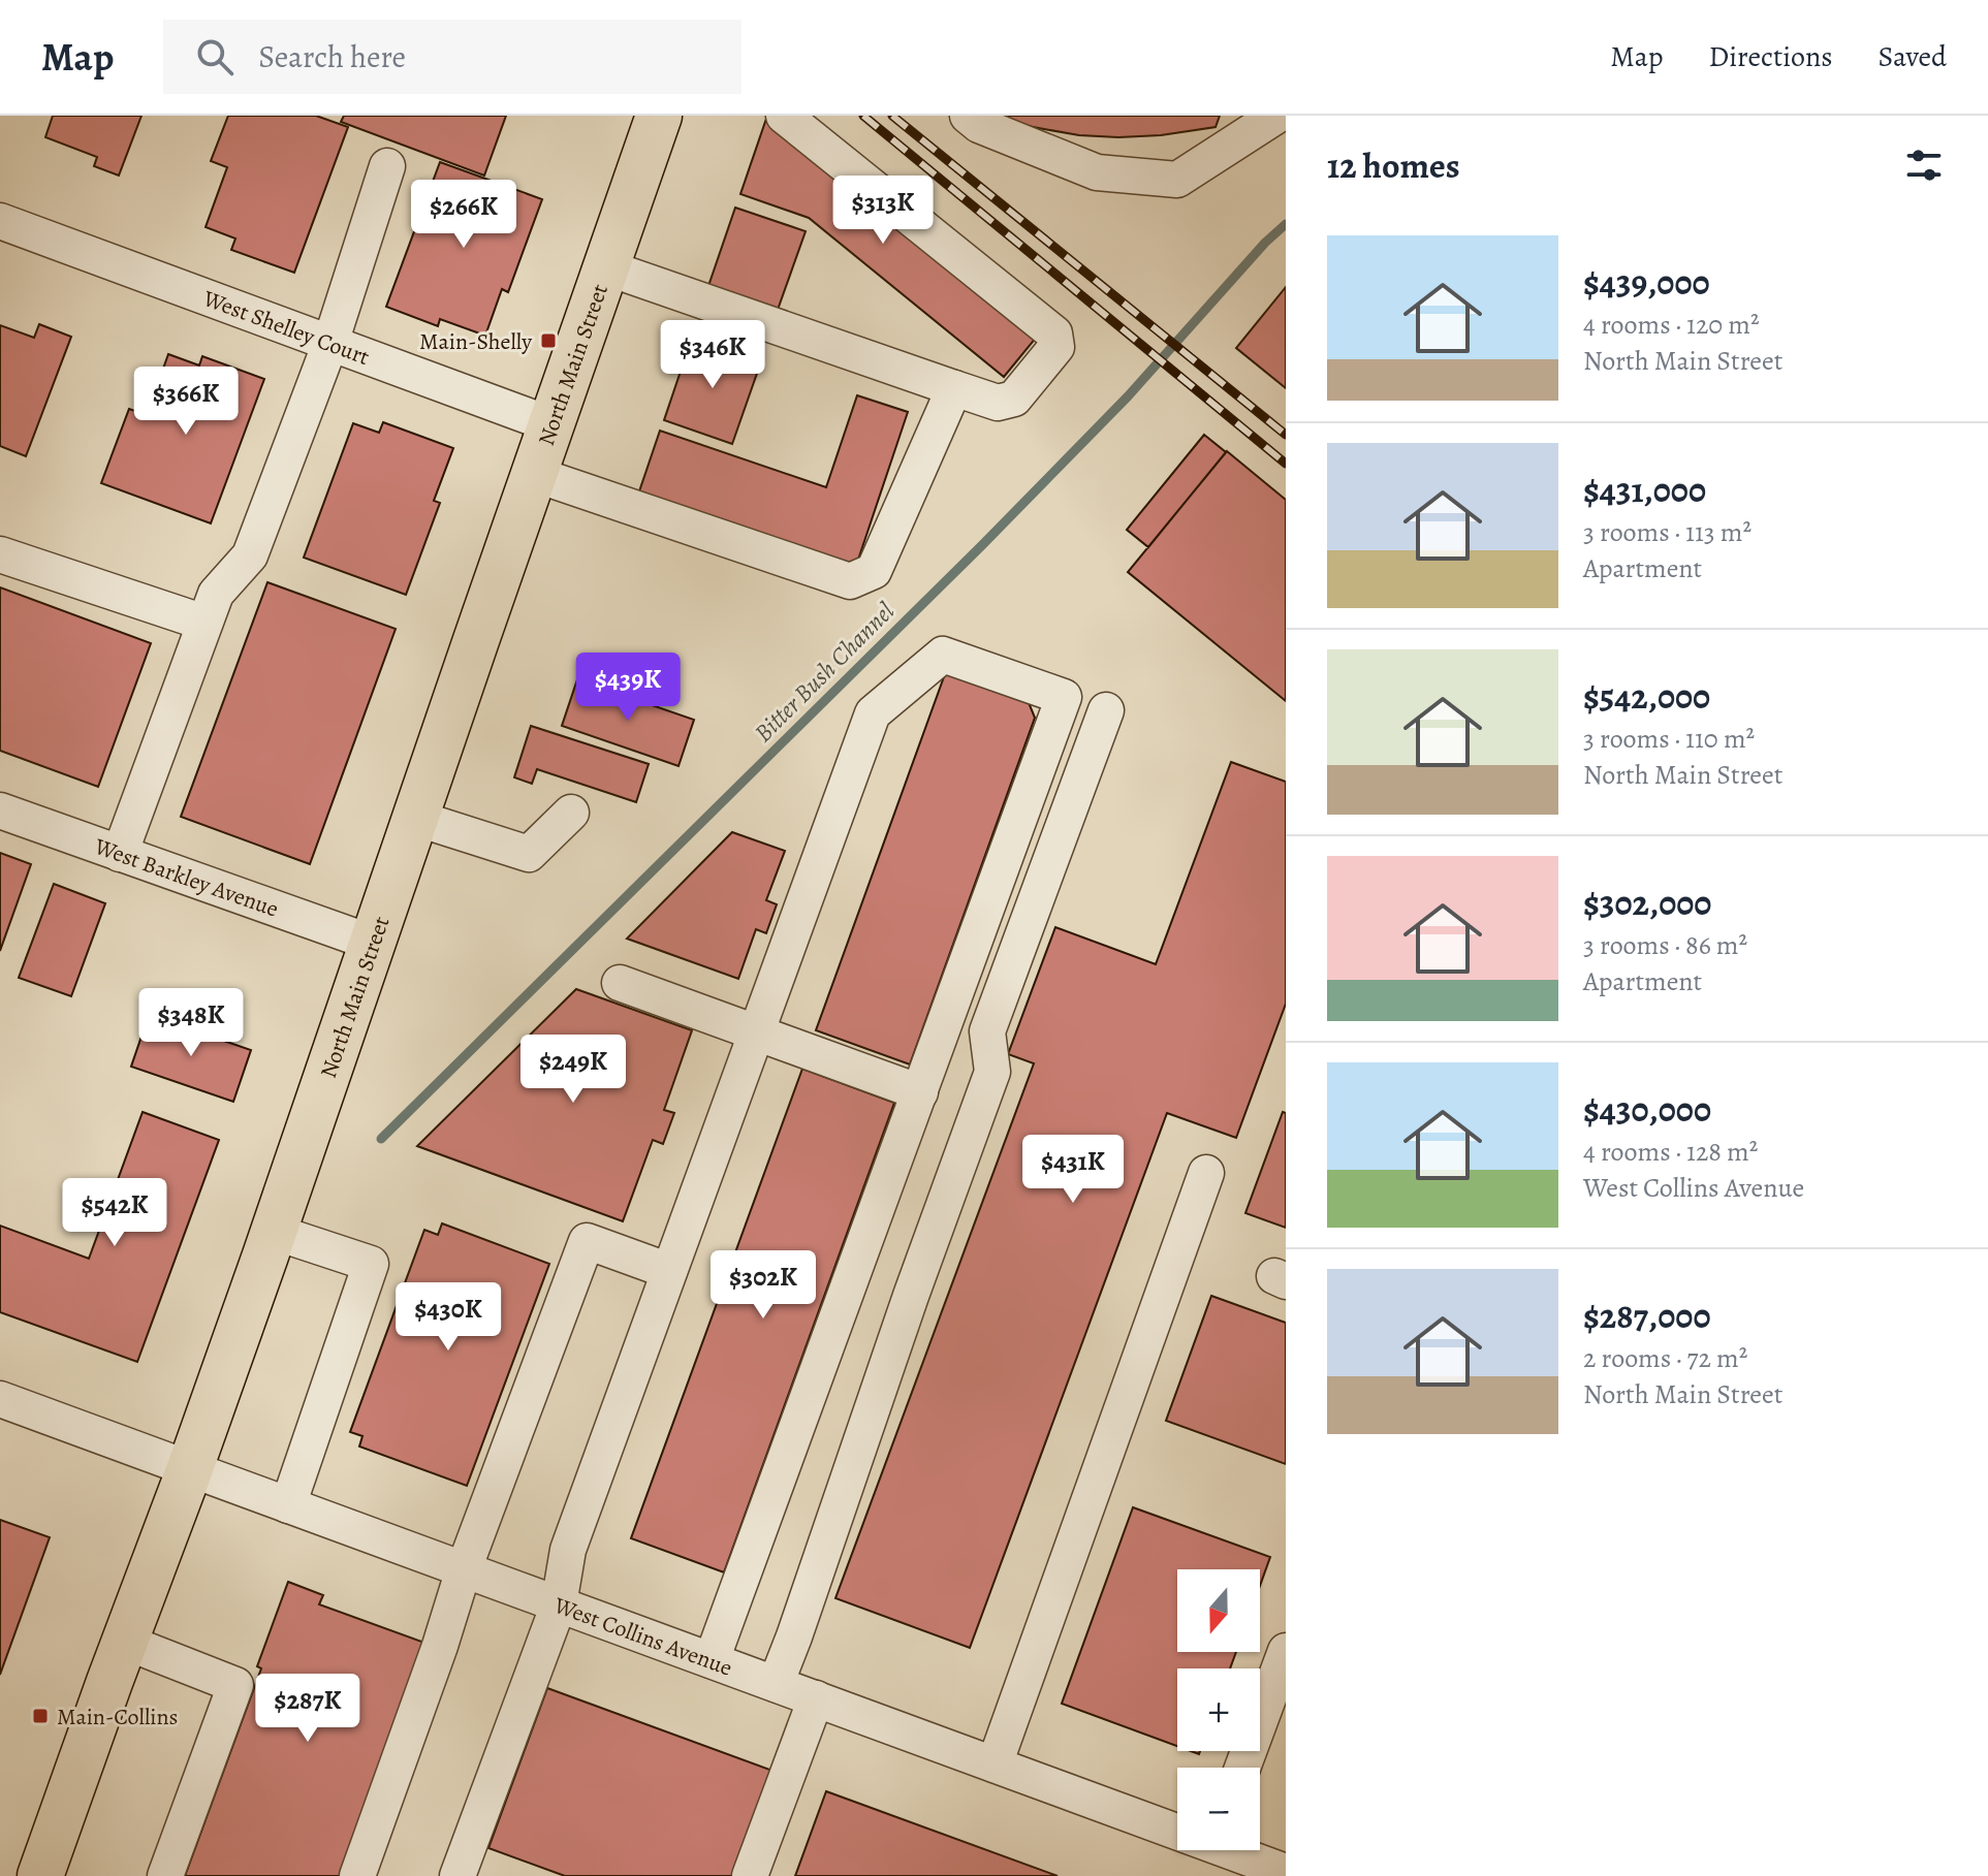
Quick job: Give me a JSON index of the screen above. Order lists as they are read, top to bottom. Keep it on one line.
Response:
{"streets":{"main road":["North Main Street"],"street":["West Shelley Court","West Barkley Avenue","West Collins Avenue"]},"crossings":[["West Shelley Court","North Main Street"],["North Main Street","West Barkley Avenue"],["North Main Street","West Collins Avenue"]],"water":["Bitter Bush Channel"],"places":{"transit":["Main-Shelly","Main-Collins"]},"north":"bottom","page":{"header":"Map","search":"Search here","nav":["Map","Directions","Saved"],"heading":"12 homes","price":["$313K","$266K","$346K","$366K","$439K","$348K","$249K","$431K","$542K","$302K","$430K","$287K"],"list":[{"name":"$439,000","note":"4 rooms · 120 m² · North Main Street"},{"name":"$431,000","note":"3 rooms · 113 m² · Apartment"},{"name":"$542,000","note":"3 rooms · 110 m² · North Main Street"},{"name":"$302,000","note":"3 rooms · 86 m² · Apartment"},{"name":"$430,000","note":"4 rooms · 128 m² · West Collins Avenue"},{"name":"$287,000","note":"2 rooms · 72 m² · North Main Street"}],"map_buttons":["+","−"]}}
